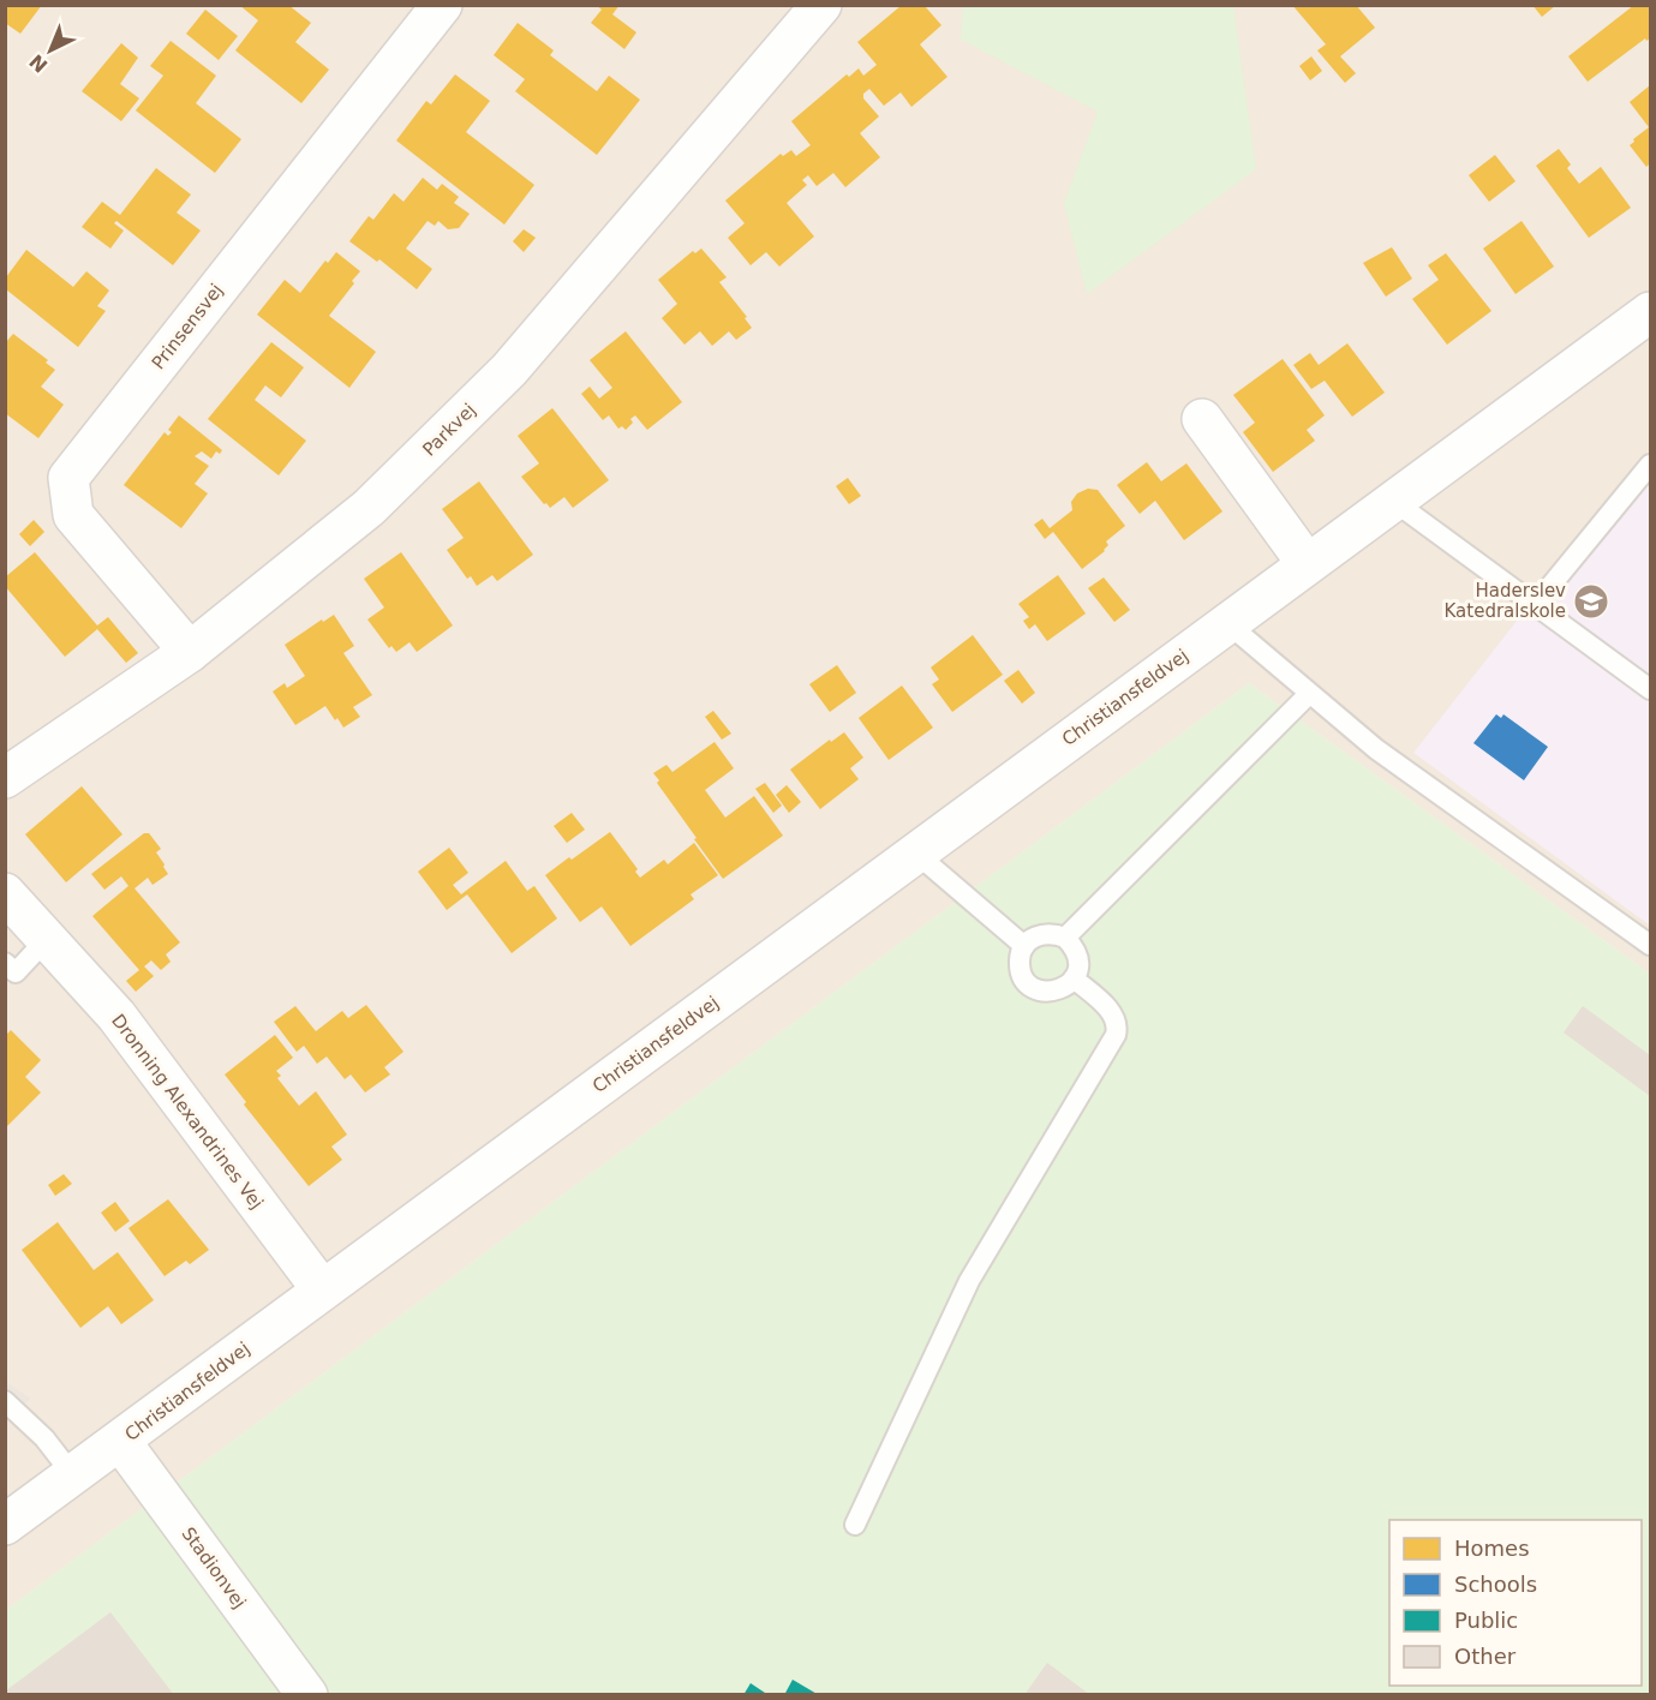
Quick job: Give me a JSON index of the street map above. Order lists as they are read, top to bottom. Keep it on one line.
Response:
{"streets":{"street":["Prinsensvej","Parkvej","Christiansfeldvej","Dronning Alexandrines Vej","Stadionvej"]},"crossings":[["Prinsensvej","Parkvej"],["Christiansfeldvej","Dronning Alexandrines Vej"],["Christiansfeldvej","Stadionvej"]],"places":{"school or university":["Haderslev Katedralskole"]},"legend":["Homes","Schools","Public","Other"],"north":"bottom left"}
